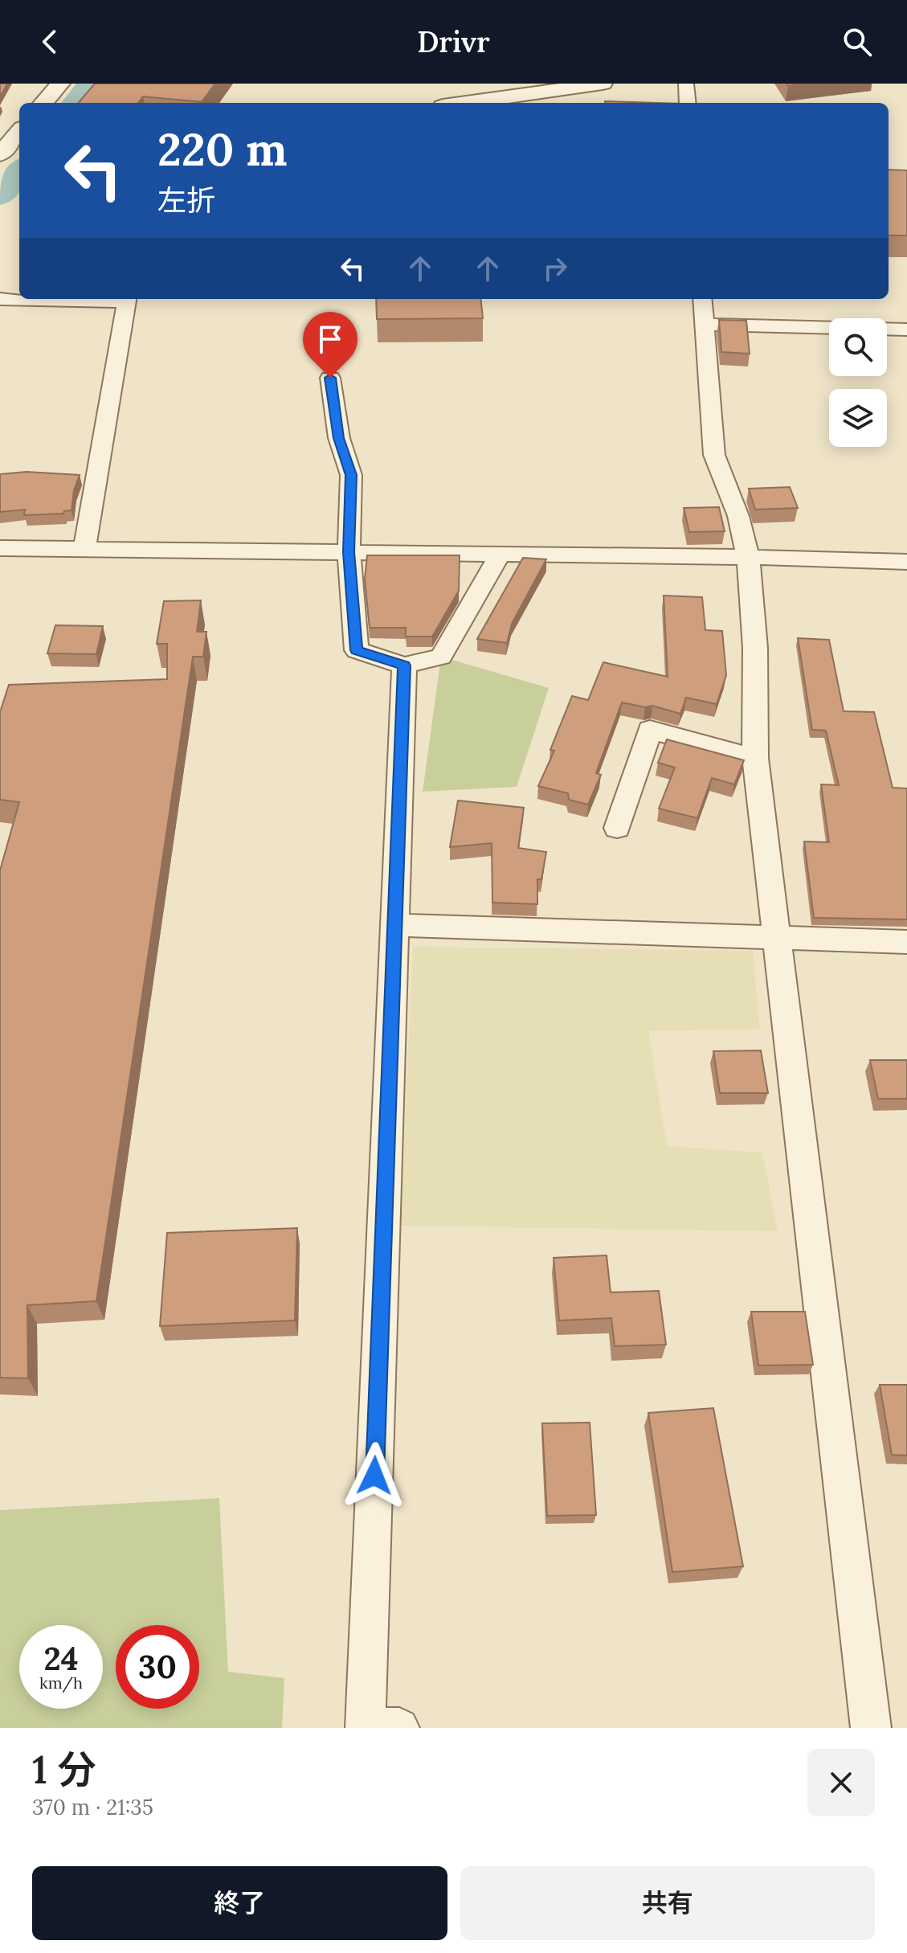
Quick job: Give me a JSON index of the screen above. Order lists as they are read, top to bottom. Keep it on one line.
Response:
{"page":{"header":"Drivr","turn":["220 m","左折"],"speed":"24 km/h","limit":"30","heading":["1 分","370 m · 21:35"],"buttons":["終了","共有"]}}
